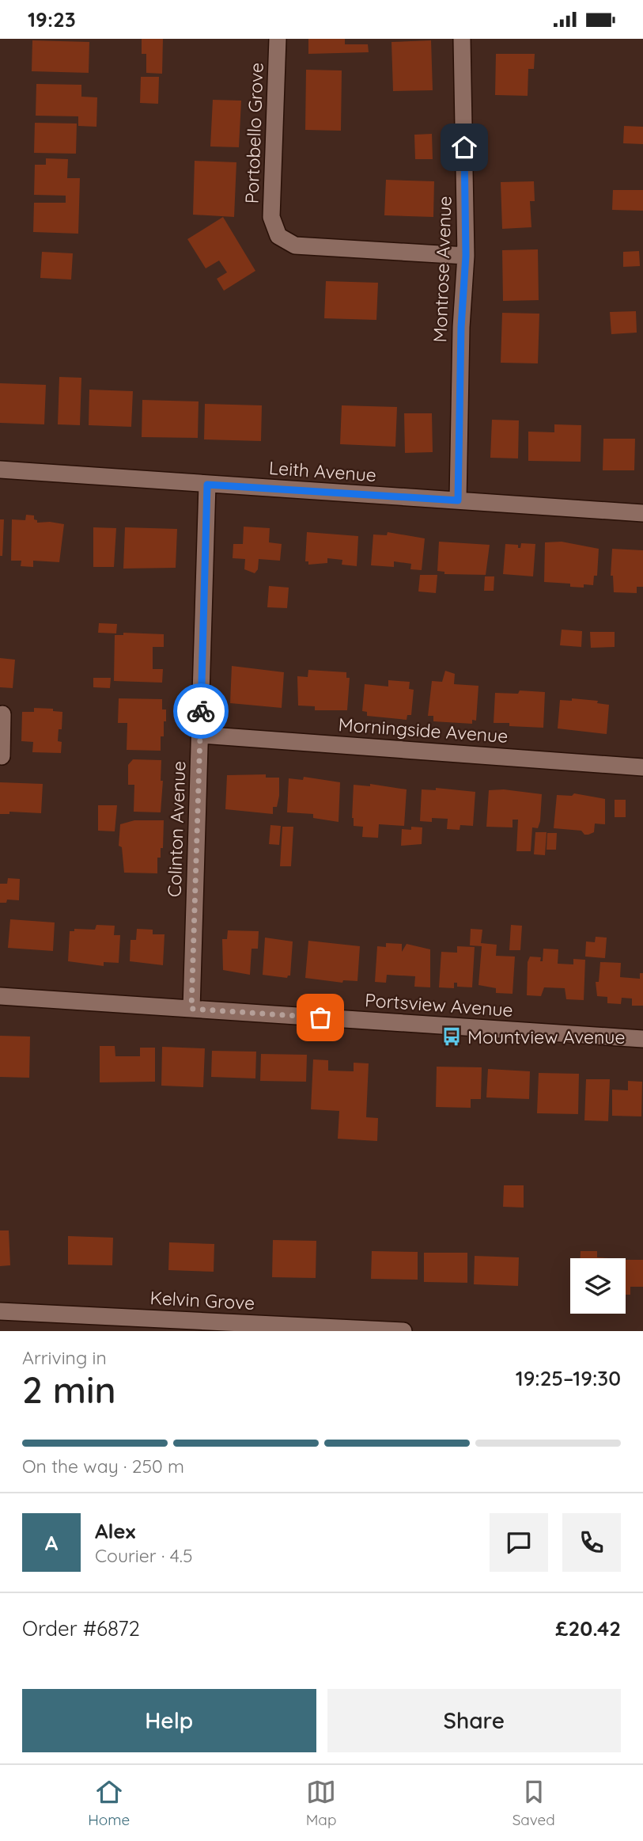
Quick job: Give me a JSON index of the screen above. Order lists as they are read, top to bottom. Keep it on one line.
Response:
{"streets":{"street":["Portobello Grove","Montrose Avenue","Leith Avenue","Morningside Avenue","Colinton Avenue","Portsview Avenue","Kelvin Grove"]},"crossings":[["Portobello Grove","Montrose Avenue"],["Montrose Avenue","Leith Avenue"],["Leith Avenue","Colinton Avenue"],["Morningside Avenue","Colinton Avenue"],["Colinton Avenue","Portsview Avenue"]],"places":{"bus stop":["Mountview Avenue"]},"page":{"status":"19:23","heading":["2 min","Arriving in","19:25–19:30"],"panel":["Alex","Courier · 4.5","Order #6872","£20.42"],"bar":"On the way · 250 m","round":"A","buttons":["Help","Share"],"tabs":["Home","Map","Saved"]}}
